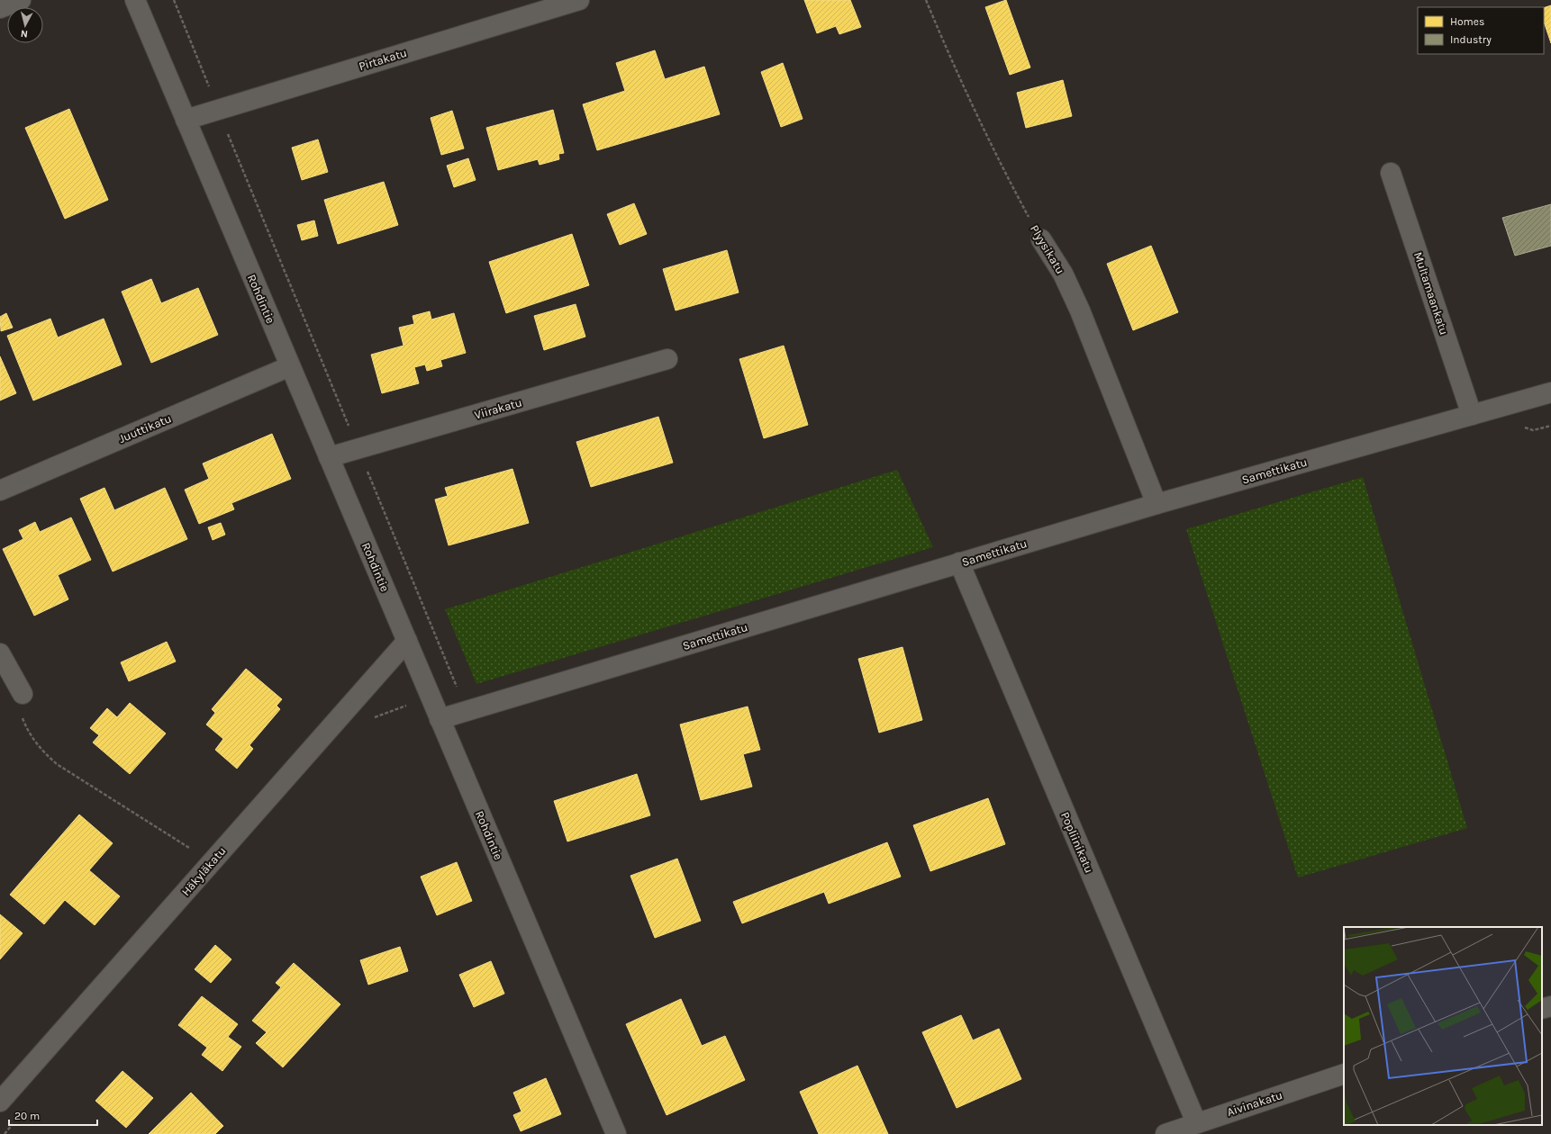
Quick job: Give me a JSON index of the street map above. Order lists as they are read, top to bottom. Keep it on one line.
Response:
{"streets":{"street":["Pirtakatu","Plyysikatu","Multamaankatu","Rohdintie","Viirakatu","Juuttikatu","Samettikatu","Popliinikatu","Häkyläkatu","Aivinakatu"]},"crossings":[["Pirtakatu","Rohdintie"],["Plyysikatu","Samettikatu"],["Multamaankatu","Samettikatu"],["Rohdintie","Viirakatu"],["Rohdintie","Juuttikatu"],["Rohdintie","Samettikatu"],["Rohdintie","Häkyläkatu"],["Samettikatu","Popliinikatu"],["Popliinikatu","Aivinakatu"]],"legend":["Homes","Industry"],"scale_bar":"20 m","north":"bottom"}
